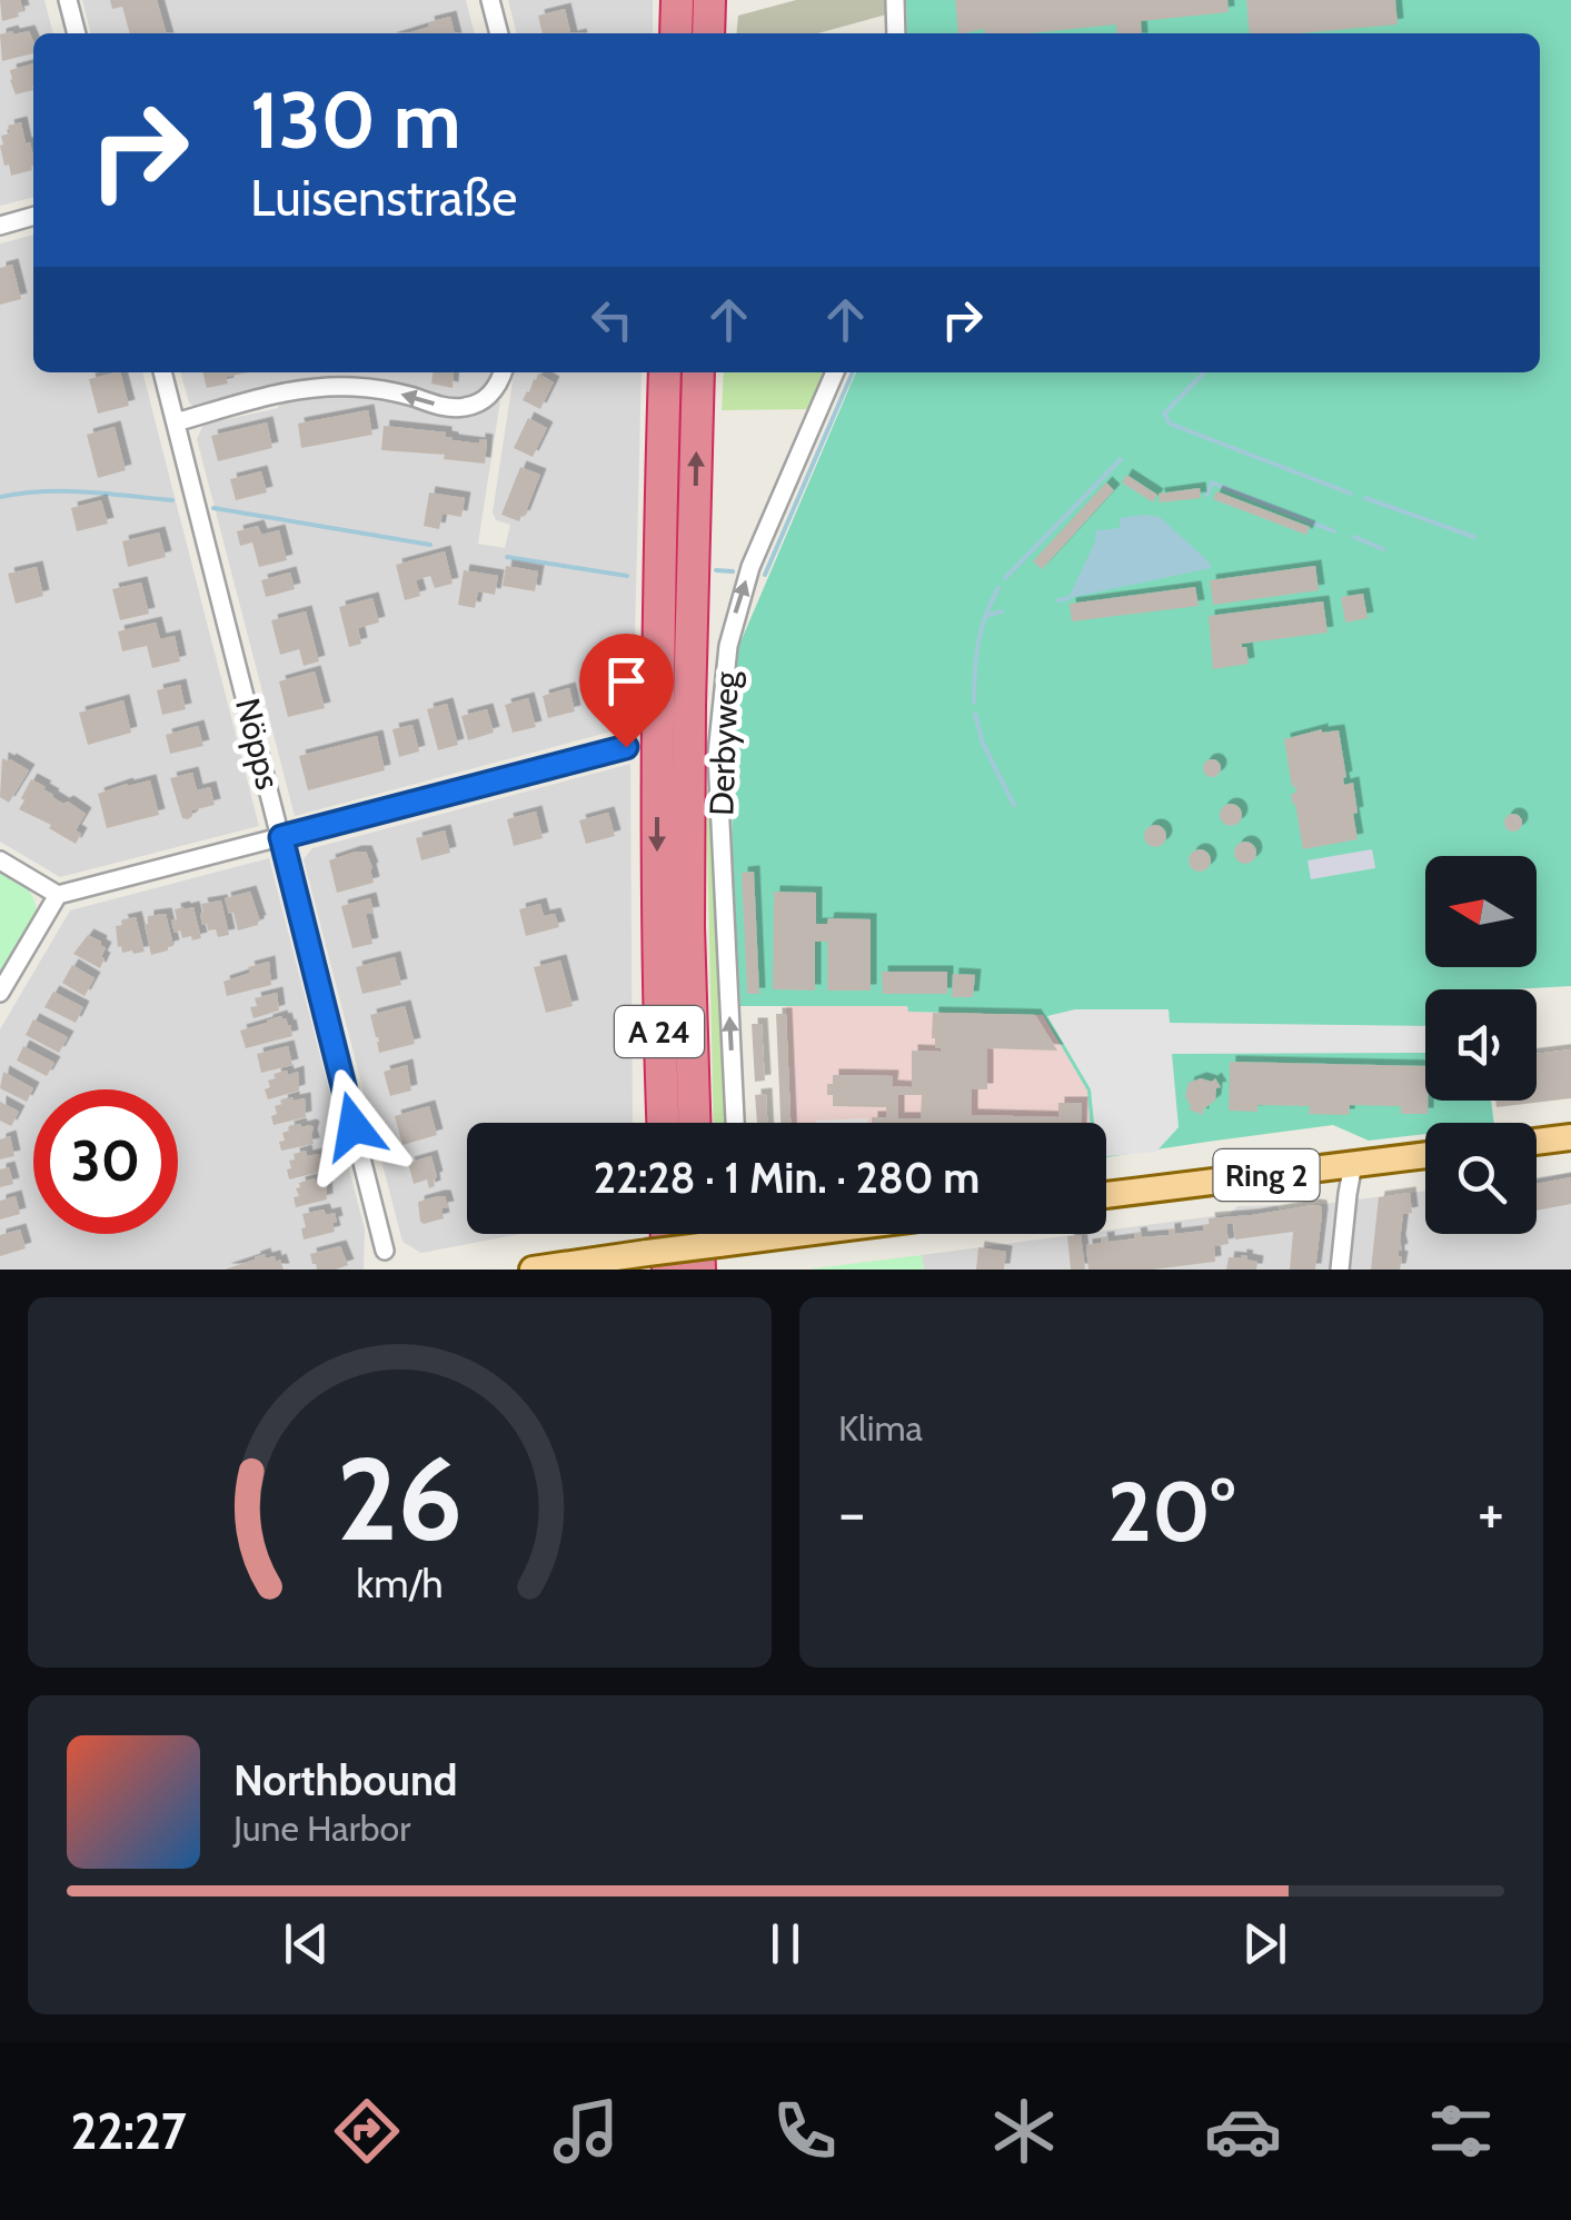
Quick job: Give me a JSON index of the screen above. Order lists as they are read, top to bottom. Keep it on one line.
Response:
{"streets":{"highway":["A 24"],"main road":["Ring 2"],"street":["Nöpps","Derbyweg"]},"one_way":["Derbyweg"],"north":"left","page":{"turn":["130 m","Luisenstraße"],"limit":"30","trip":"22:28 · 1 Min. · 280 m","tile":"Klima","heat":["−","20°","+"],"song":["Northbound","June Harbor"],"tabs":"22:27","gauge":["26","km/h"]}}
